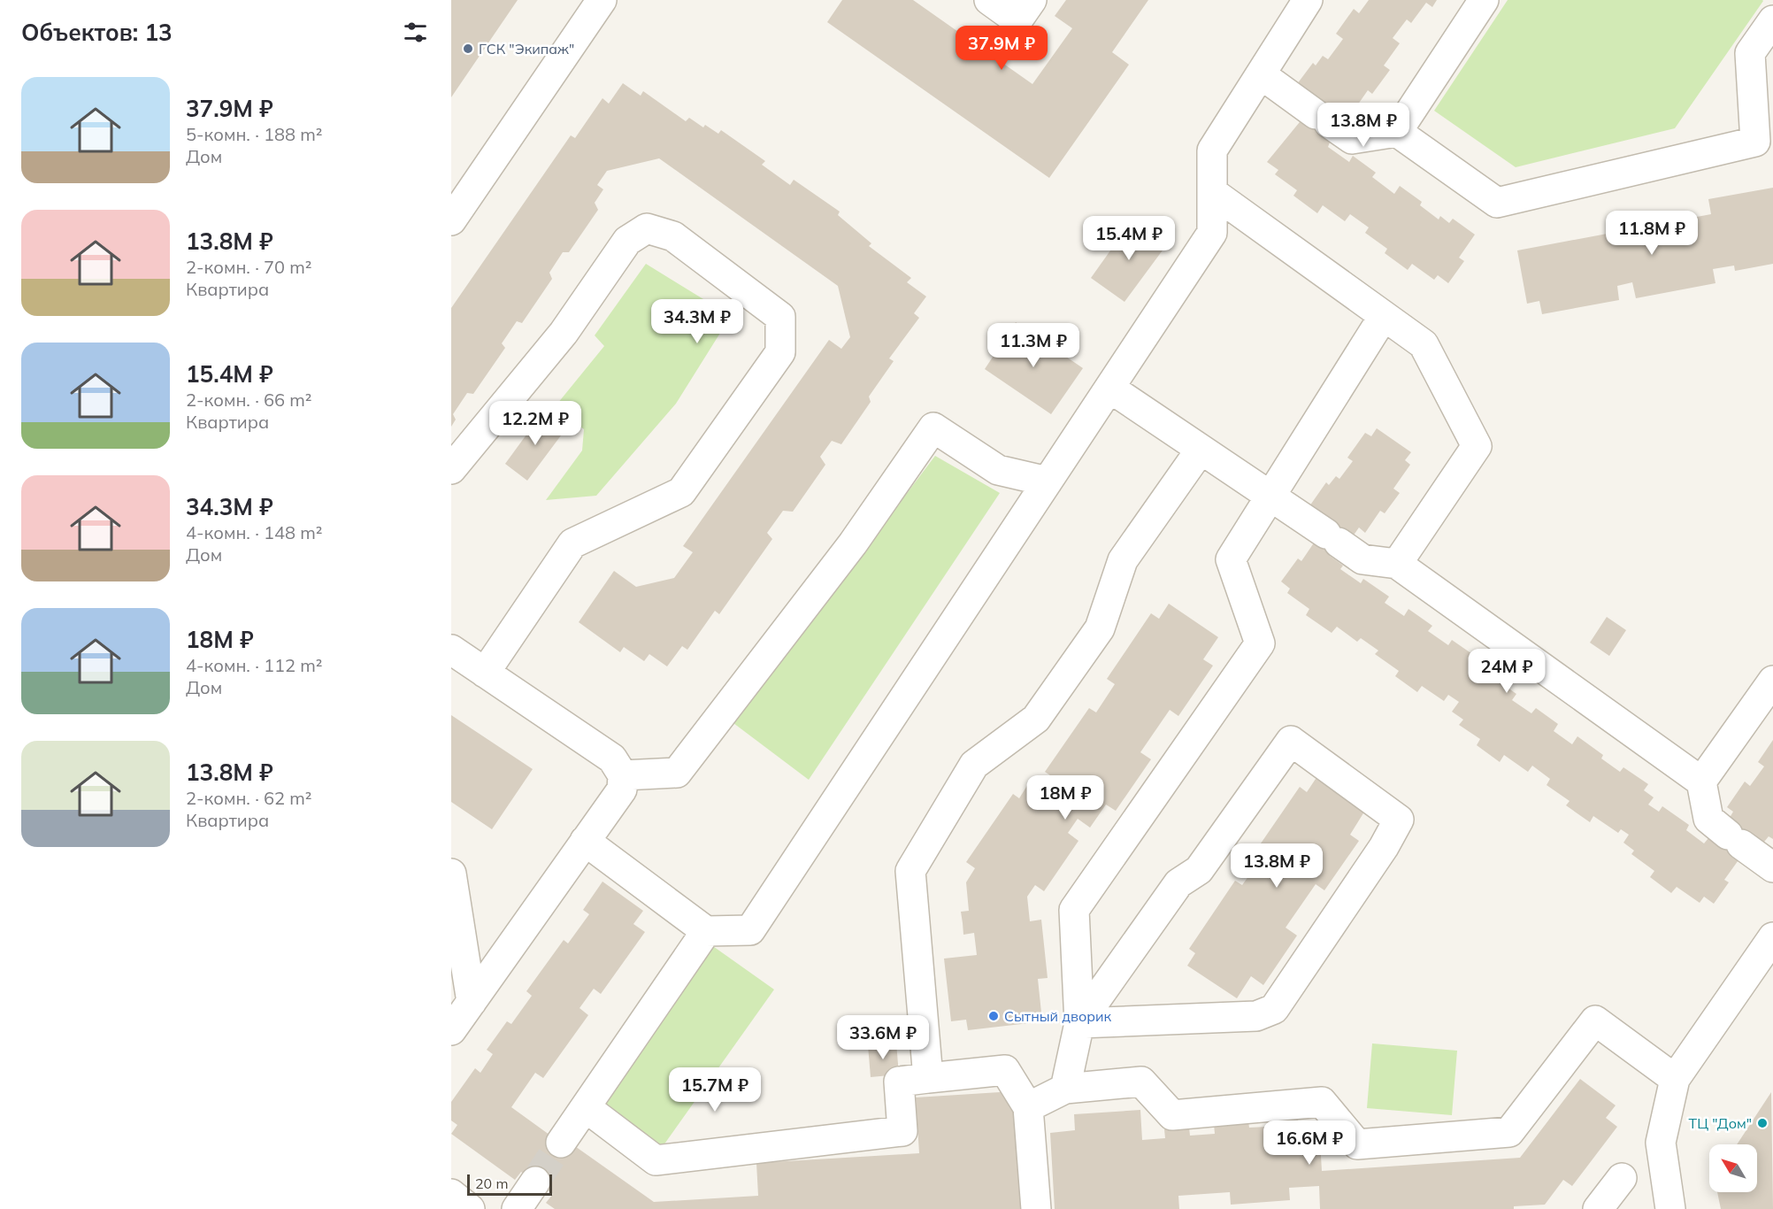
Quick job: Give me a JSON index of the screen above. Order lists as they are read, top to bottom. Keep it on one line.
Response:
{"places":["ГСК \"Экипаж\"","Сытный дворик","ТЦ \"Дом\""],"scale_bar":"20 m","north":"top left","page":{"heading":"Объектов: 13","price":["37.9M ₽","13.8M ₽","11.8M ₽","15.4M ₽","34.3M ₽","11.3M ₽","12.2M ₽","24M ₽","18M ₽","13.8M ₽","33.6M ₽","15.7M ₽","16.6M ₽"],"list":[{"name":"37.9M ₽","note":"5-комн. · 188 m² · Дом"},{"name":"13.8M ₽","note":"2-комн. · 70 m² · Квартира"},{"name":"15.4M ₽","note":"2-комн. · 66 m² · Квартира"},{"name":"34.3M ₽","note":"4-комн. · 148 m² · Дом"},{"name":"18M ₽","note":"4-комн. · 112 m² · Дом"},{"name":"13.8M ₽","note":"2-комн. · 62 m² · Квартира"}],"scale":"20 m"}}
